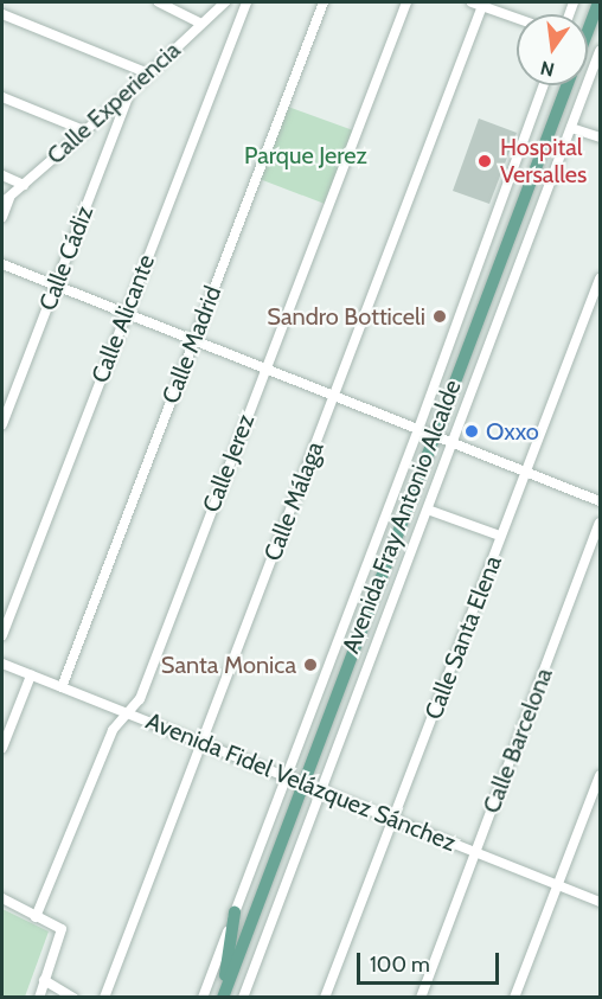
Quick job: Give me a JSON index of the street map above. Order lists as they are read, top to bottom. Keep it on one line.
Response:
{"streets":{"main road":["Avenida Fray Antonio Alcalde"],"street":["Calle Experiencia","Calle Cádiz","Calle Alicante","Calle Madrid","Calle Jerez","Calle Málaga","Calle Santa Elena","Calle Barcelona","Avenida Fidel Velázquez Sánchez"]},"crossings":[["Calle Experiencia","Calle Cádiz"],["Calle Madrid","Avenida Fidel Velázquez Sánchez"],["Calle Jerez","Avenida Fidel Velázquez Sánchez"],["Calle Málaga","Avenida Fidel Velázquez Sánchez"],["Avenida Fray Antonio Alcalde","Avenida Fidel Velázquez Sánchez"],["Calle Santa Elena","Avenida Fidel Velázquez Sánchez"],["Calle Barcelona","Avenida Fidel Velázquez Sánchez"]],"parks":["Parque Jerez"],"places":["Hospital Versalles","Sandro Botticeli","Oxxo","Santa Monica"],"scale_bar":"100 m","north":"bottom"}
